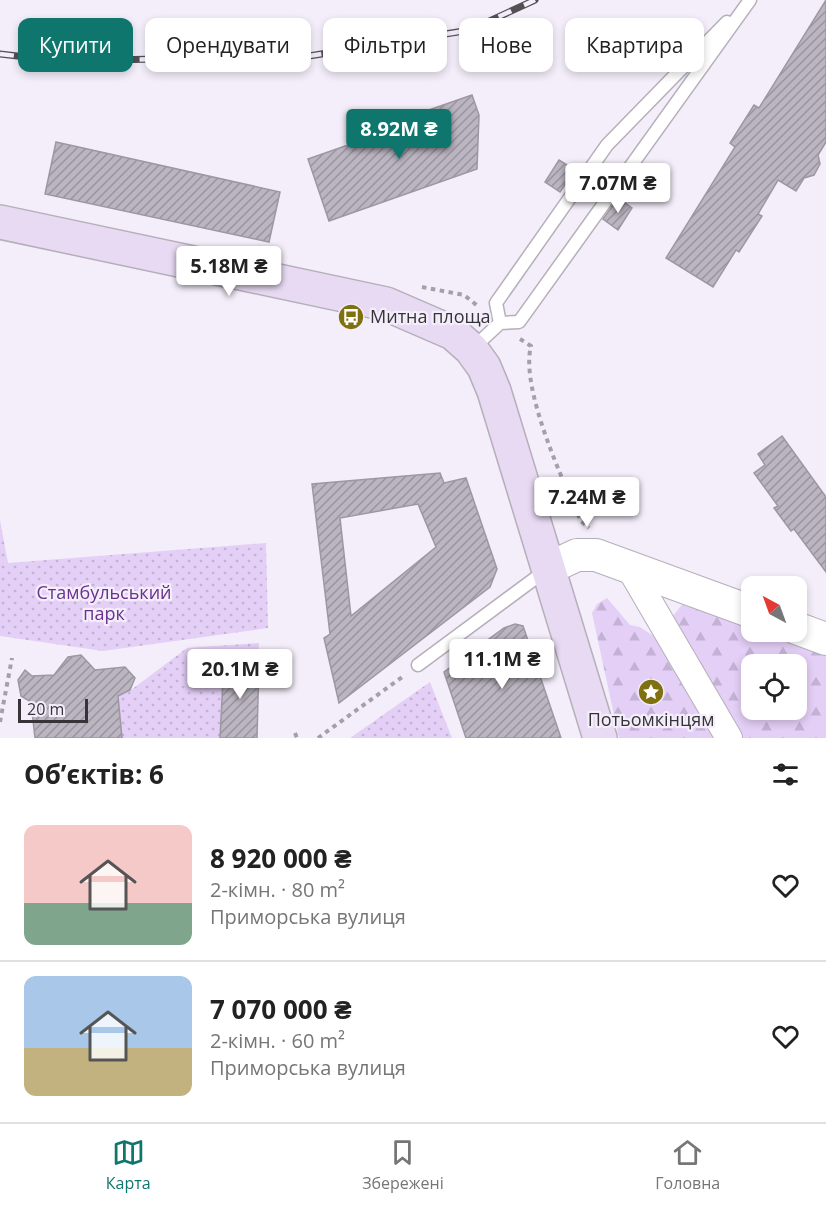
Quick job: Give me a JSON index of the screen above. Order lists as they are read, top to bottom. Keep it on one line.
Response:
{"parks":["Стамбульський парк"],"places":{"bus stop":["Митна площа"],"place":["Потьомкінцям"]},"scale_bar":"20 m","north":"top left","page":{"chip":["Купити","Орендувати","Фільтри","Нове","Квартира"],"price":["8.92M ₴","7.07M ₴","5.18M ₴","7.24M ₴","11.1M ₴","20.1M ₴"],"scale":"20 m","heading":"Об’єктів: 6","list":[{"name":"8 920 000 ₴","note":"2-кімн. · 80 m² · Приморська вулиця"},{"name":"7 070 000 ₴","note":"2-кімн. · 60 m² · Приморська вулиця"}],"tabs":["Карта","Збережені","Головна"]}}
